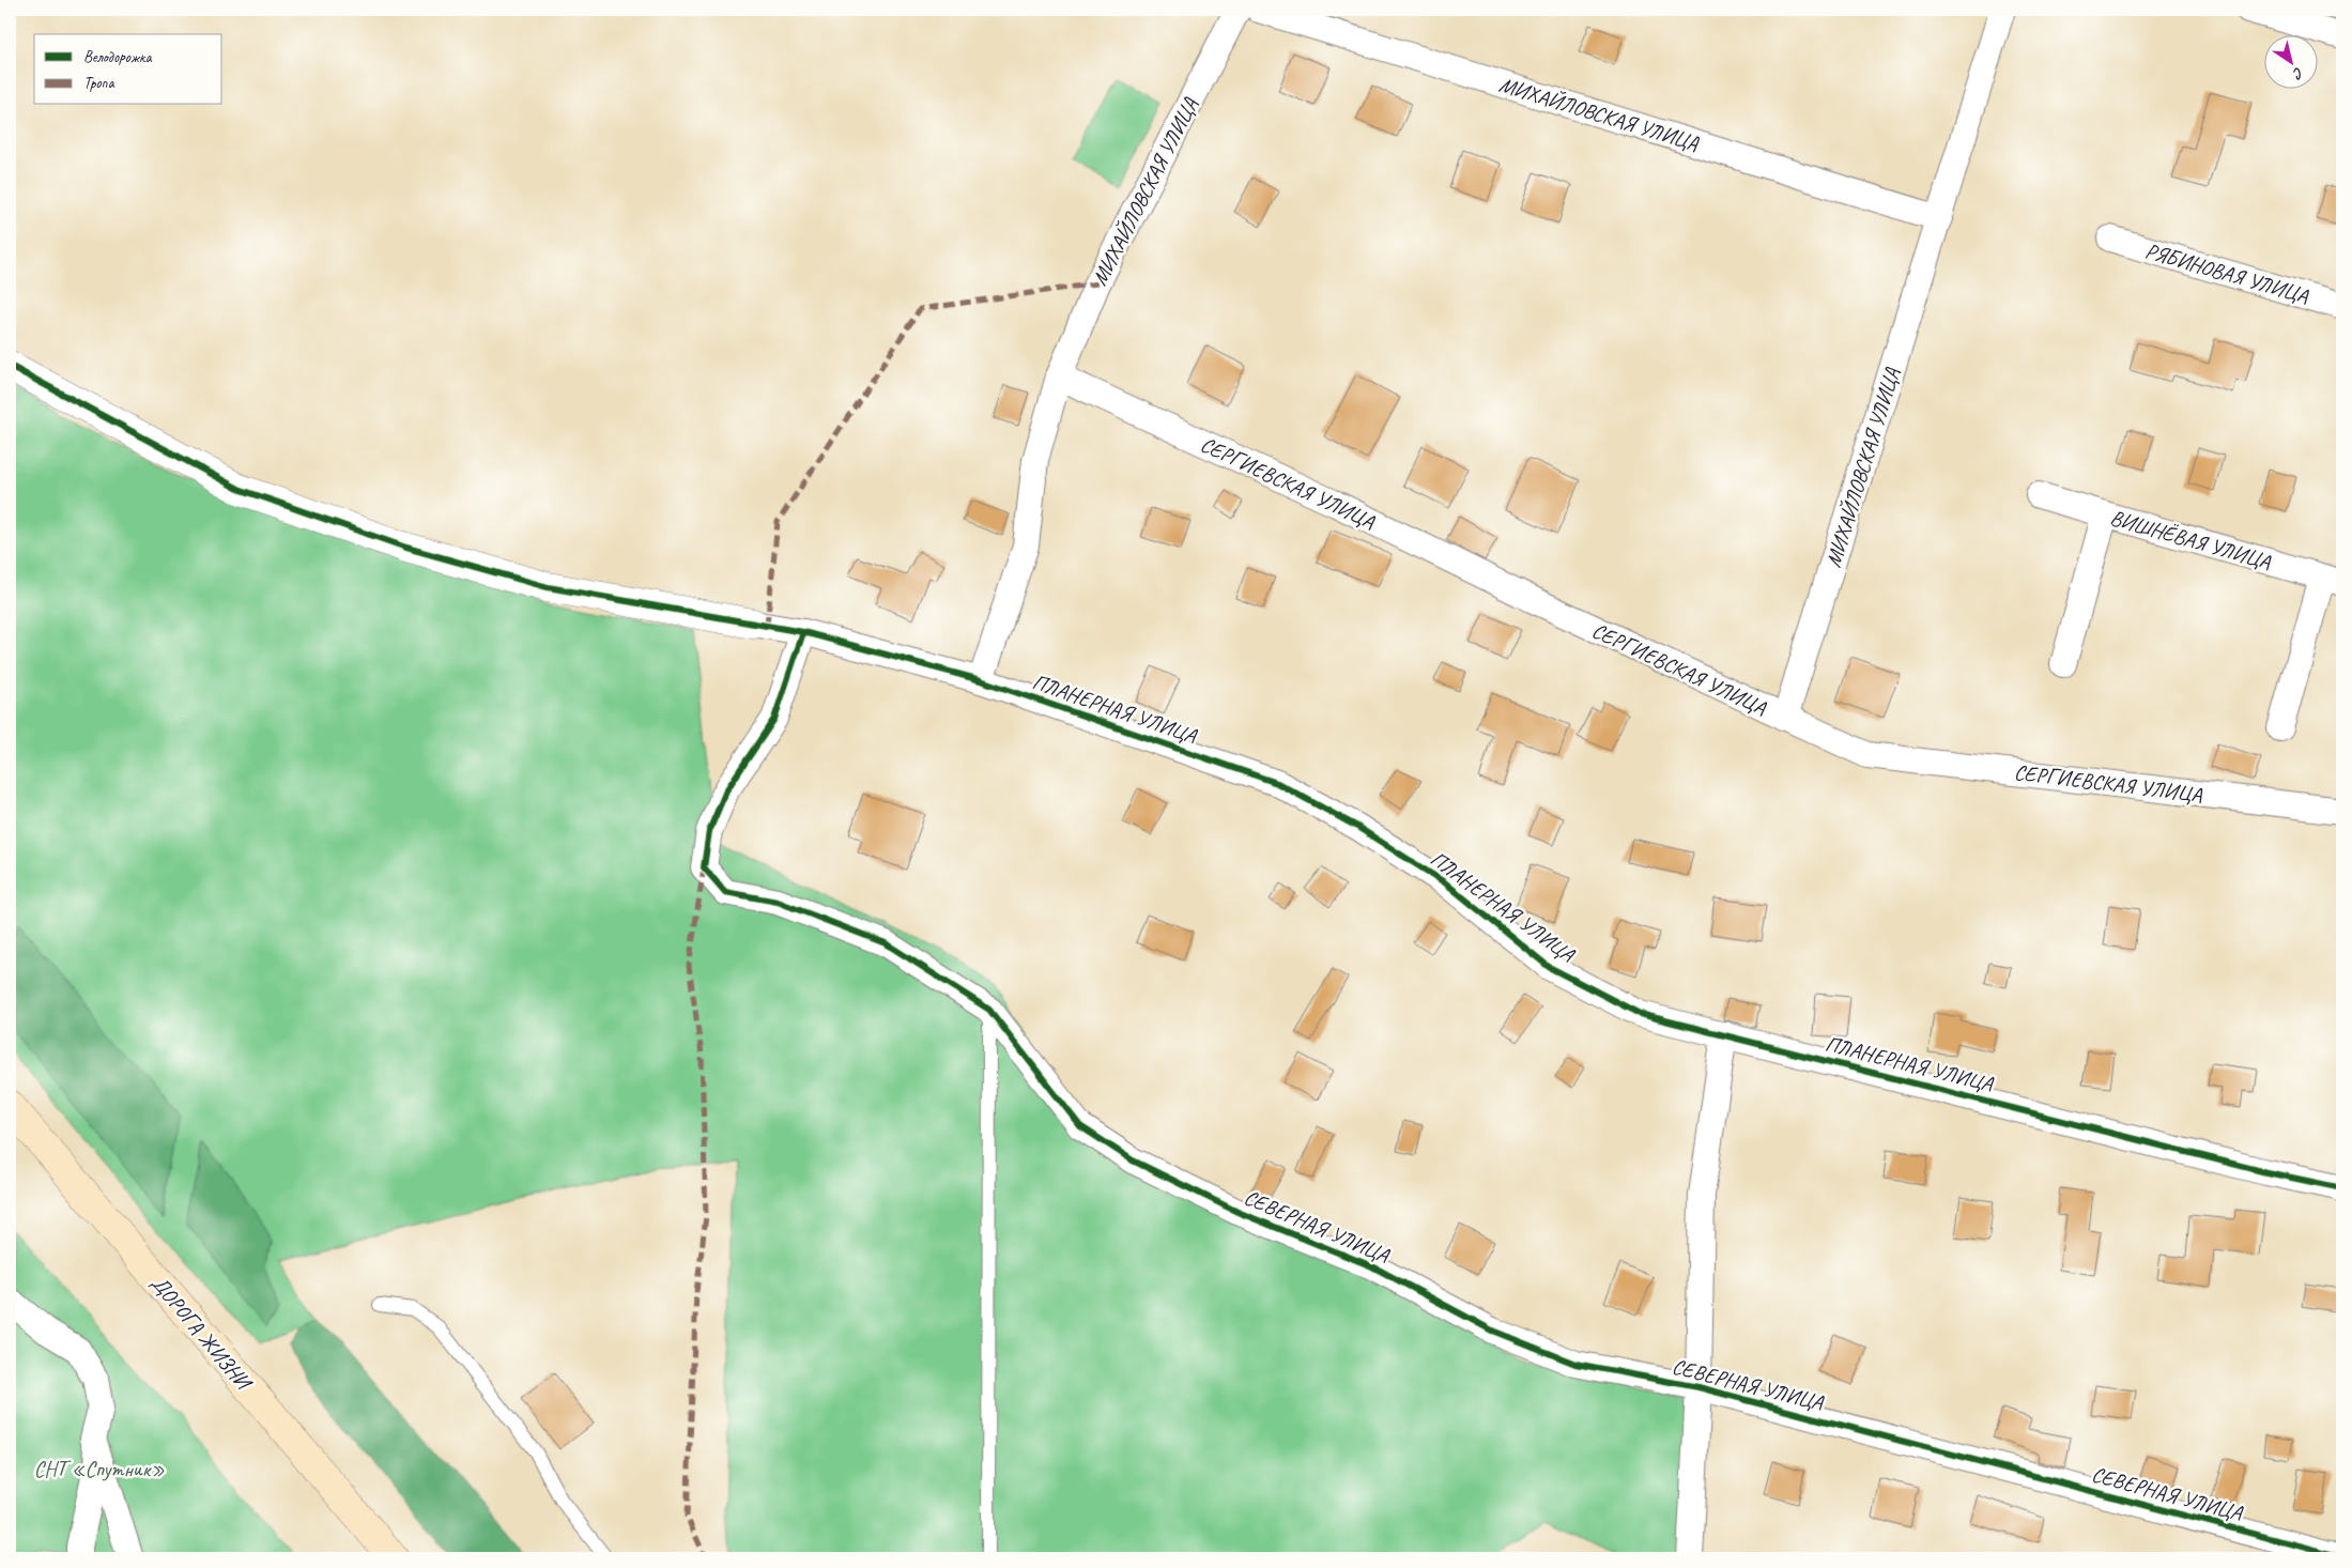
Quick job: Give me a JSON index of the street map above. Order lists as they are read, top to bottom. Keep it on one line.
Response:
{"streets":{"main road":["ДОРОГА ЖИЗНИ"],"street":["МИХАЙЛОВСКАЯ УЛИЦА","РЯБИНОВАЯ УЛИЦА","СЕРГИЕВСКАЯ УЛИЦА","ВИШНЁВАЯ УЛИЦА","ПЛАНЕРНАЯ УЛИЦА","СЕВЕРНАЯ УЛИЦА"]},"crossings":[["МИХАЙЛОВСКАЯ УЛИЦА","СЕРГИЕВСКАЯ УЛИЦА"],["МИХАЙЛОВСКАЯ УЛИЦА","ПЛАНЕРНАЯ УЛИЦА"],["ПЛАНЕРНАЯ УЛИЦА","СЕВЕРНАЯ УЛИЦА"]],"parks":["СНТ «Спутник»"],"legend":["Велодорожка","Тропа"],"north":"bottom right"}
